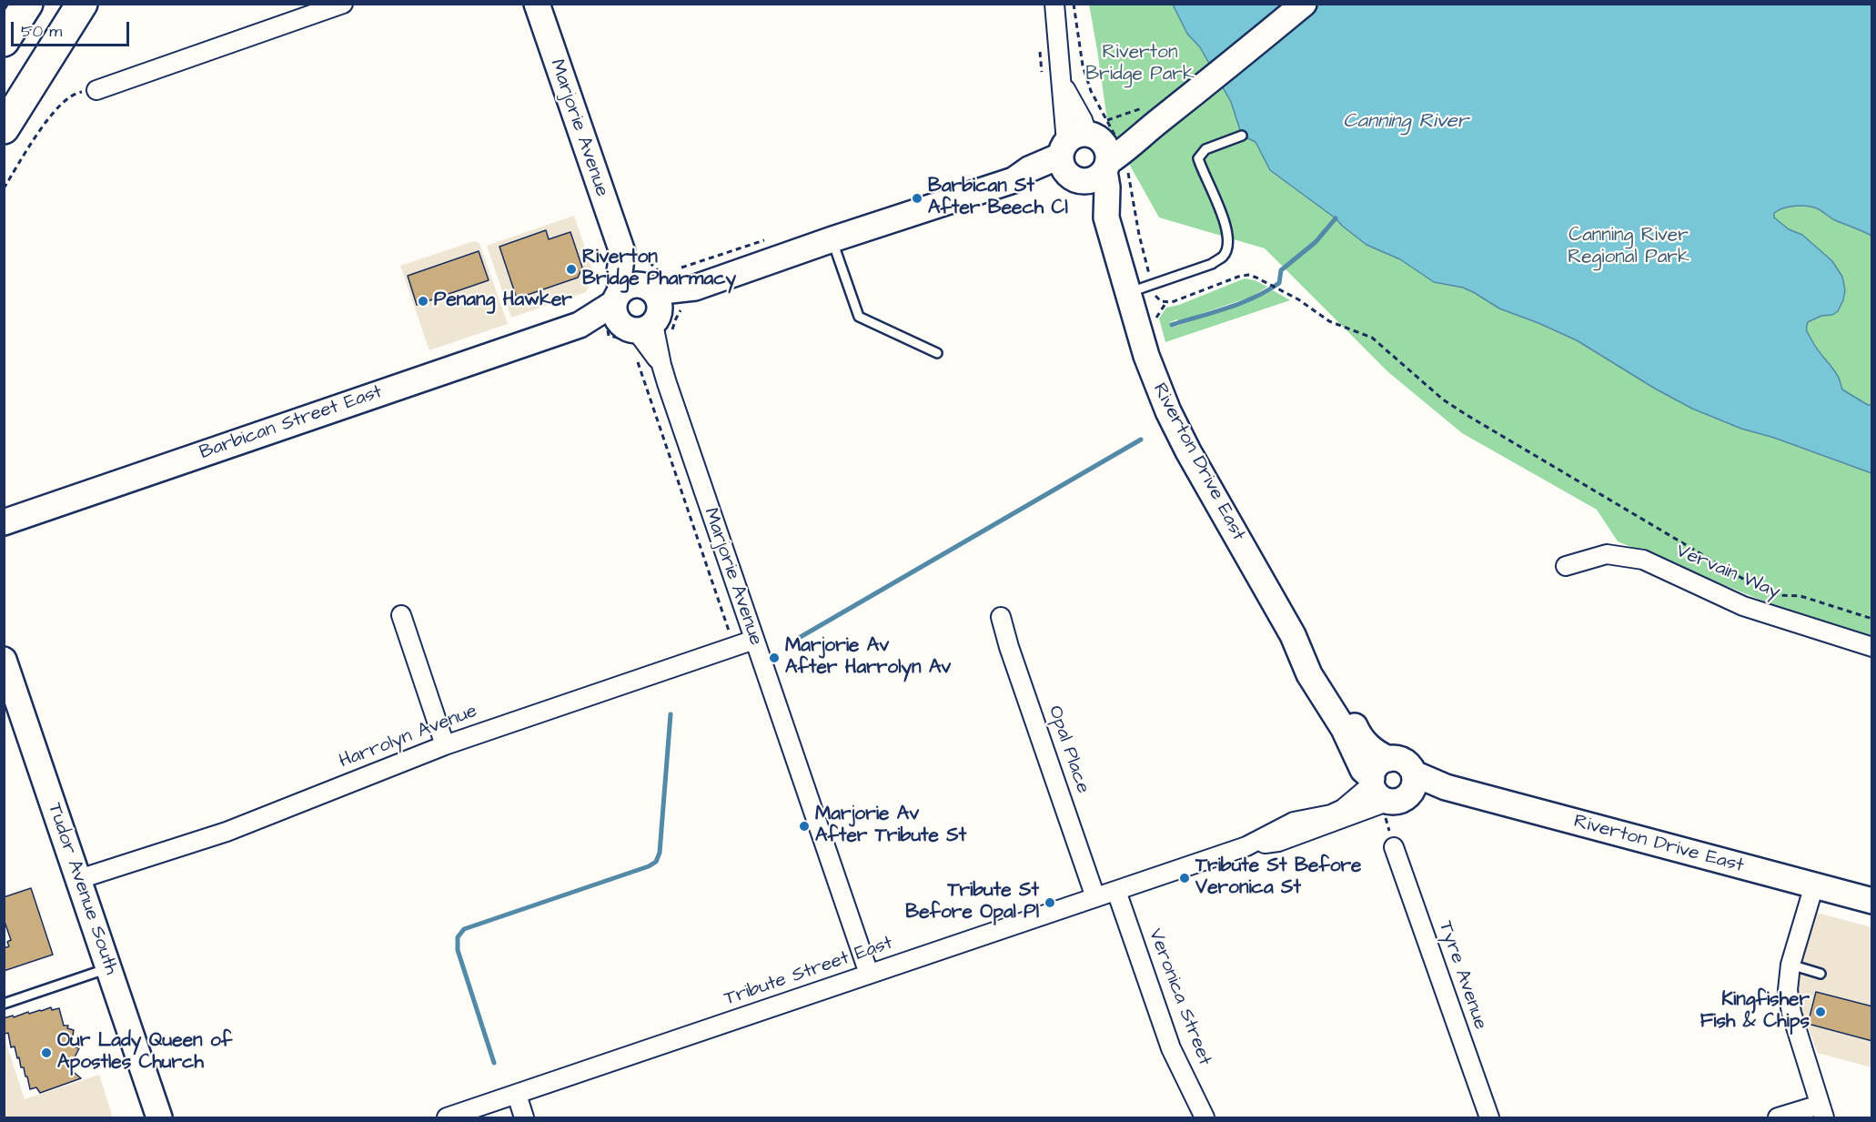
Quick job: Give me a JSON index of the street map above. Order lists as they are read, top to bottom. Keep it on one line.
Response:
{"streets":{"street":["Marjorie Avenue","Barbican Street East","Riverton Drive East","Vervain Way","Harrolyn Avenue","Opal Place","Tudor Avenue South","Tribute Street East","Tyre Avenue","Veronica Street"]},"crossings":[["Marjorie Avenue","Barbican Street East"],["Marjorie Avenue","Harrolyn Avenue"],["Marjorie Avenue","Tribute Street East"],["Barbican Street East","Riverton Drive East"],["Riverton Drive East","Tribute Street East"],["Harrolyn Avenue","Tudor Avenue South"],["Opal Place","Tribute Street East"],["Tribute Street East","Veronica Street"]],"water":["Canning River"],"parks":["Riverton Bridge Park","Canning River Regional Park"],"places":["Barbican St After Beech Cl","Riverton Bridge Pharmacy","Penang Hawker","Marjorie Av After Harrolyn Av","Marjorie Av After Tribute St","Tribute St Before Veronica St","Tribute St Before Opal Pl","Kingfisher Fish & Chips","Our Lady Queen of Apostles Church"],"scale_bar":"50 m"}
